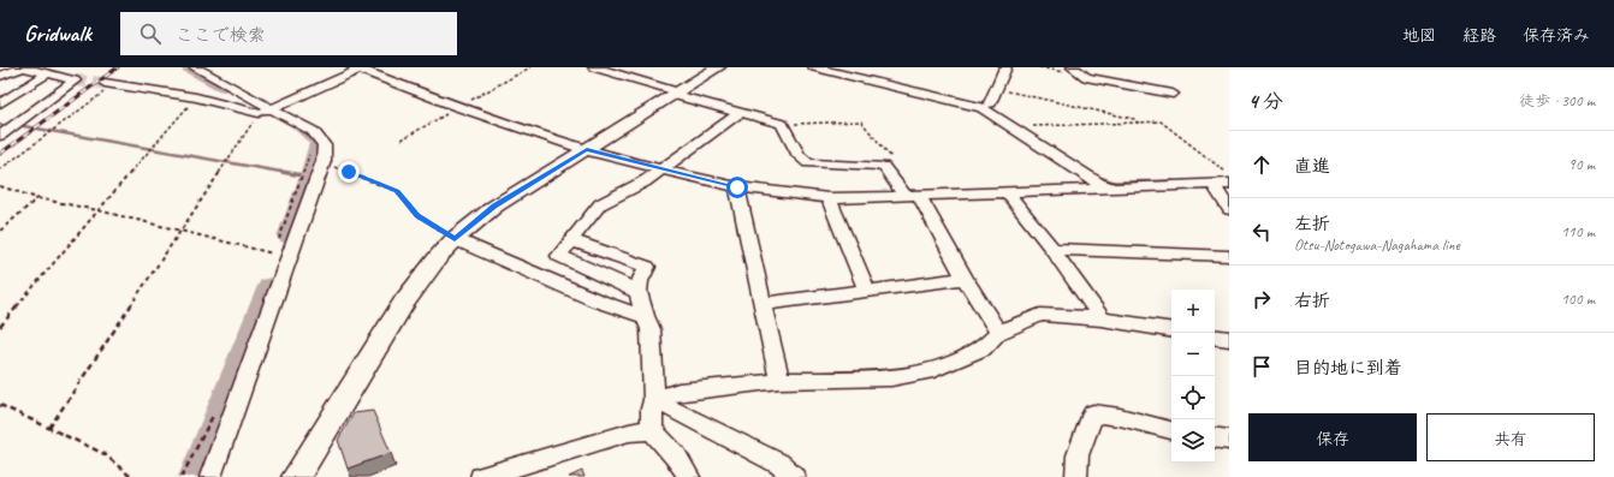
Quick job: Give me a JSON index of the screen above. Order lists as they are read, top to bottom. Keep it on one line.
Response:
{"page":{"header":"Gridwalk","search":"ここで検索","nav":["地図","経路","保存済み"],"heading":["4 分","徒歩 · 300 m"],"list":[["直進","90 m"],["左折","Otsu-Notogawa-Nagahama line","110 m"],["右折","100 m"],"目的地に到着"],"map_buttons":["+","−"],"buttons":["保存","共有"]}}
